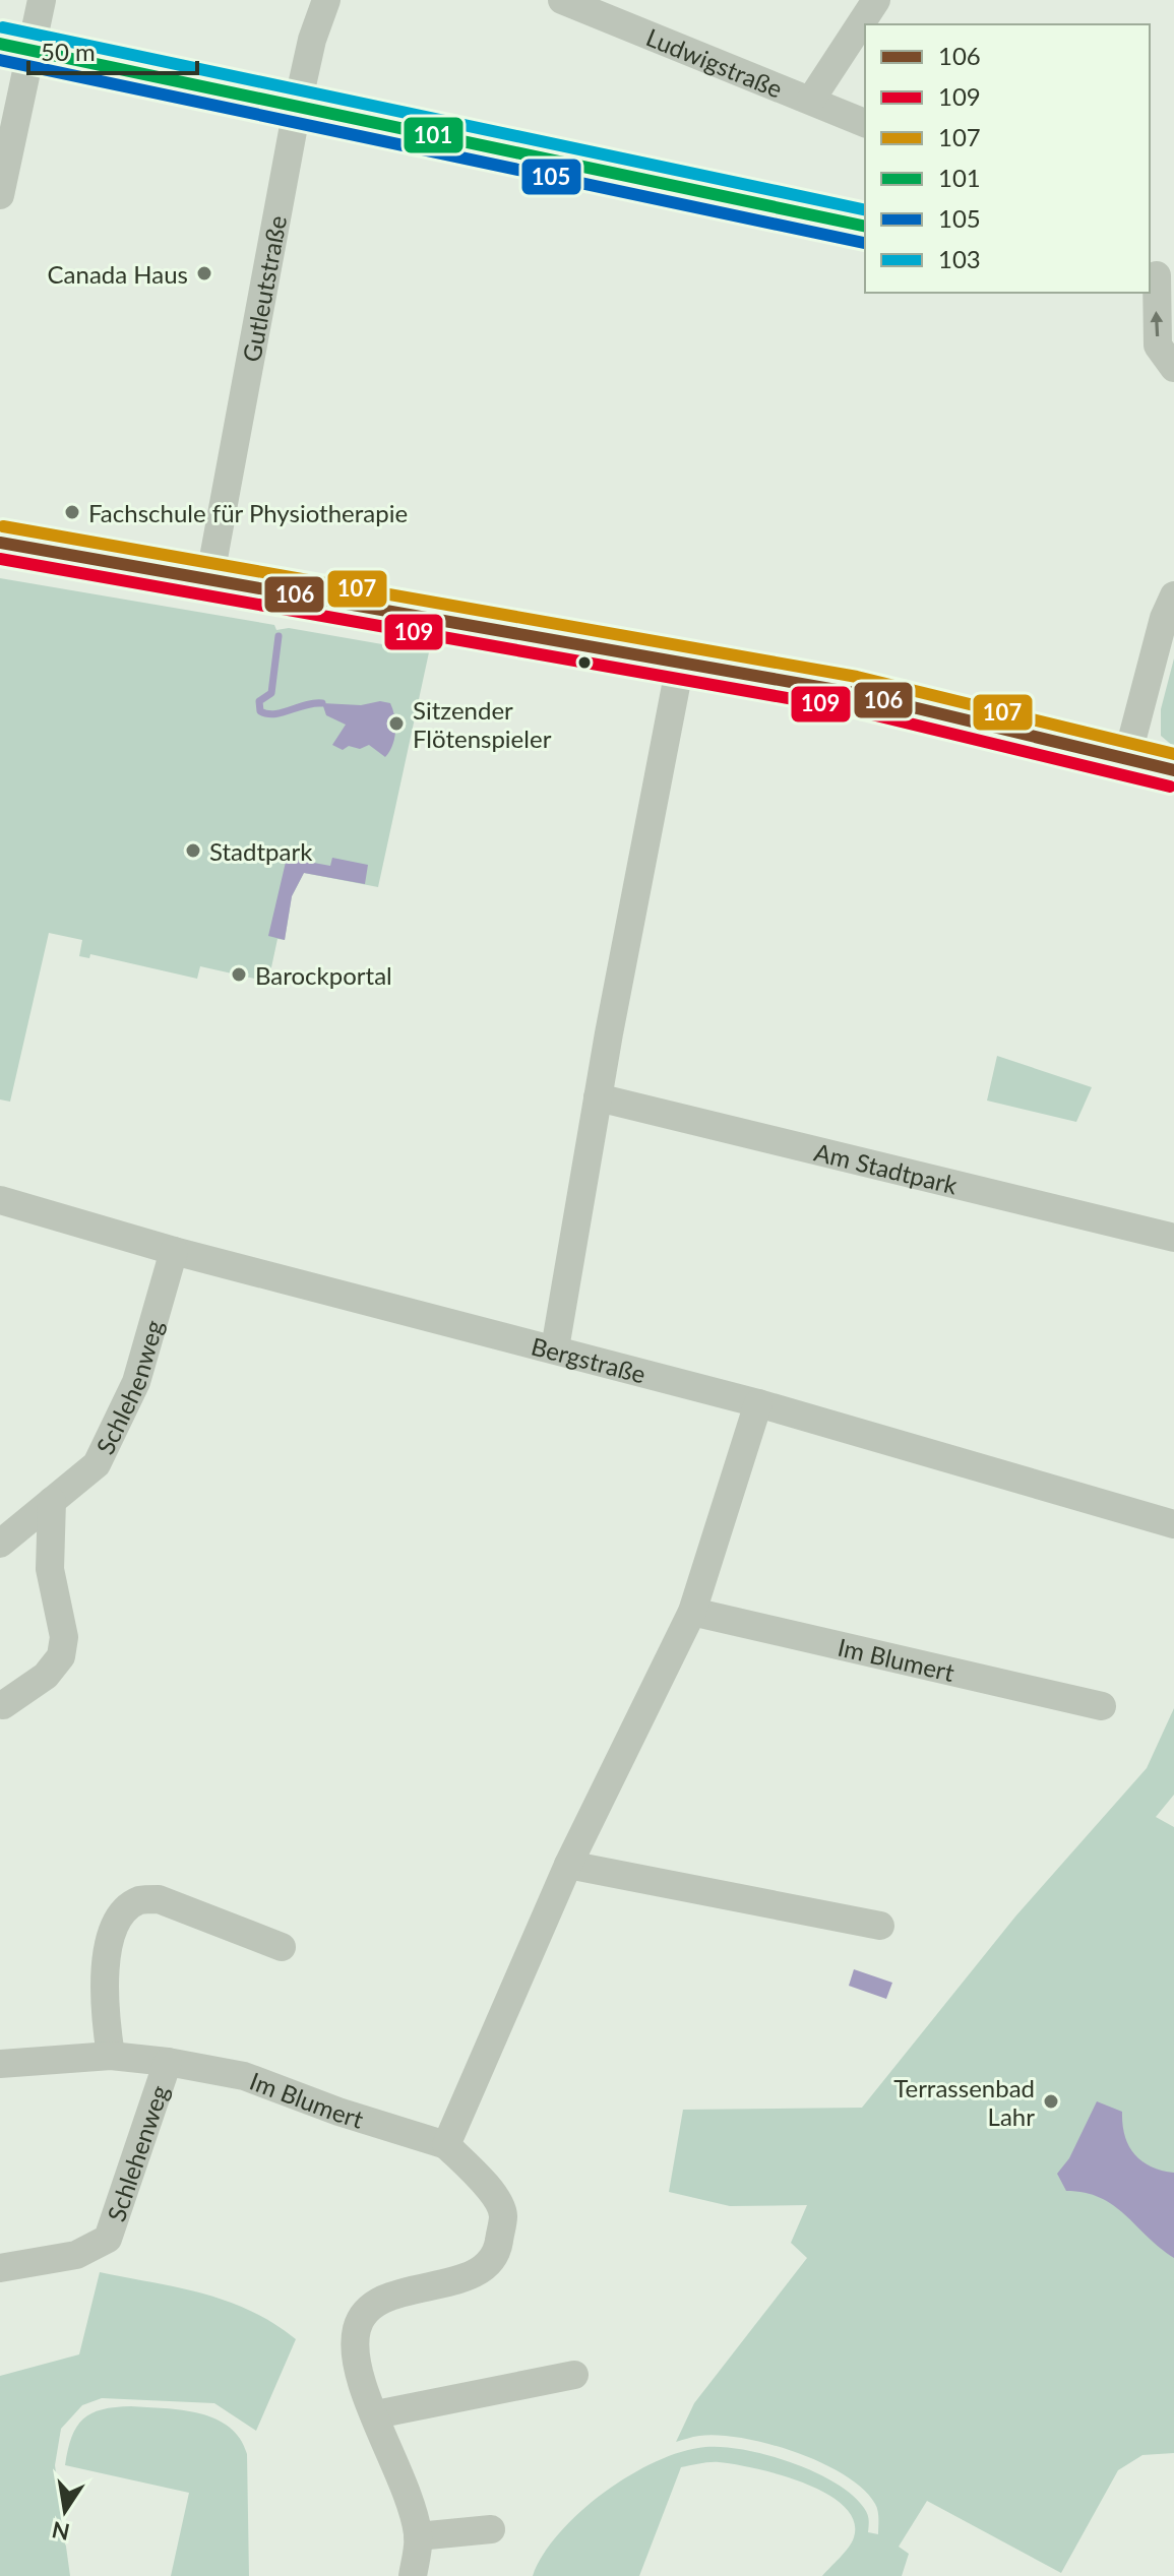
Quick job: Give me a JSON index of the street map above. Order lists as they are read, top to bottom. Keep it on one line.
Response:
{"streets":{"street":["Ludwigstraße","Gutleutstraße","Am Stadtpark","Bergstraße","Schlehenweg","Im Blumert"]},"crossings":[["Bergstraße","Schlehenweg"],["Schlehenweg","Im Blumert"]],"places":["Canada Haus","Fachschule für Physiotherapie","Sitzender Flötenspieler","Stadtpark","Barockportal","Terrassenbad Lahr"],"lines":["transit line 103","transit line 101","transit line 105","transit line 107","transit line 106","transit line 109"],"legend":["106","109","107","101","105","103"],"scale_bar":"50 m","north":"bottom"}
